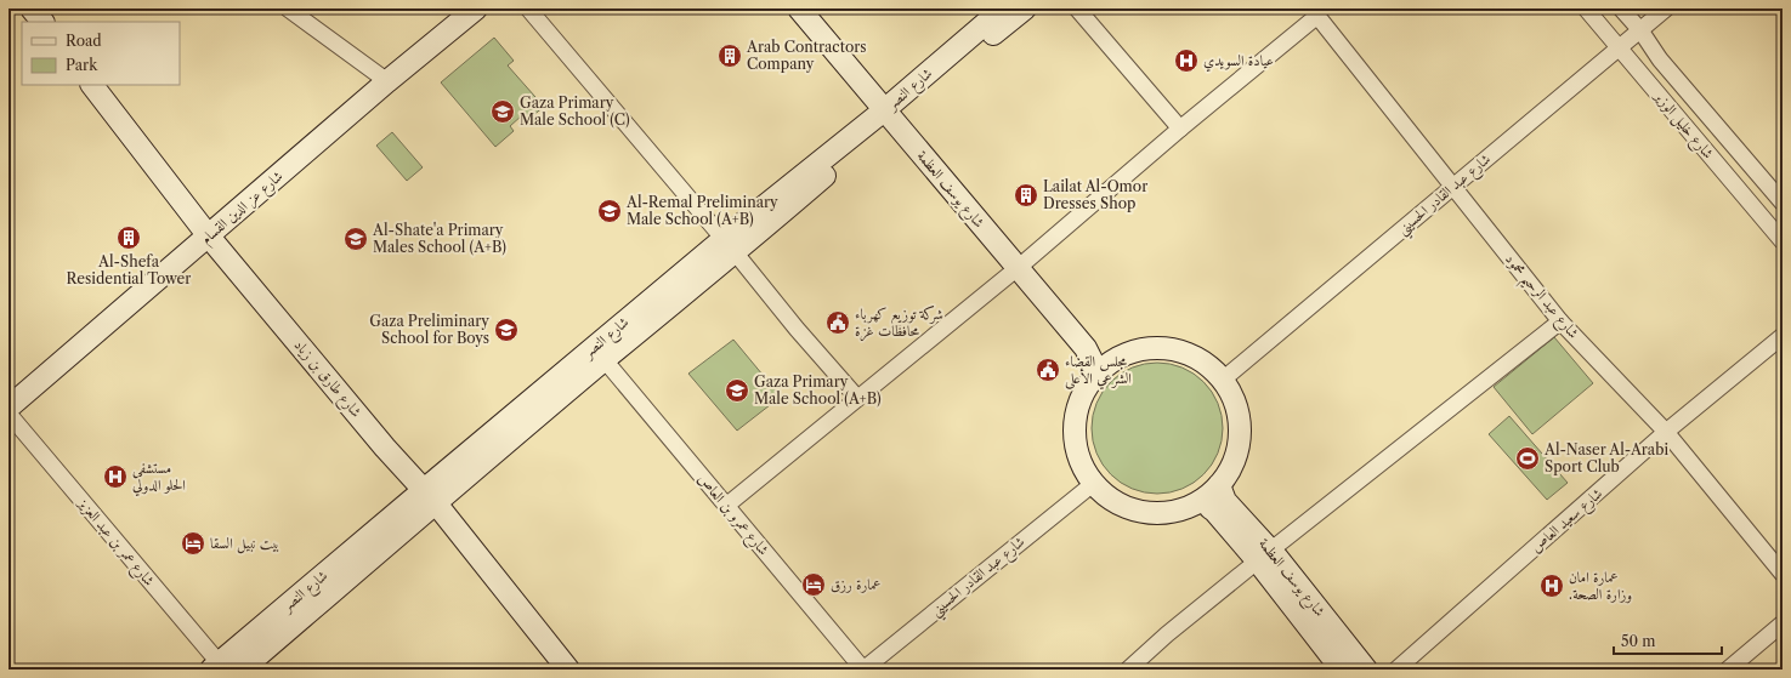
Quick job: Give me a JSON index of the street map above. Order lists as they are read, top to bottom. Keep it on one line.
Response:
{"streets":{"main road":["شارع النصر","شارع يوسف العظمة","شارع عز الدين القسام","شارع طارق بن زياد"],"street":["شارع خليل الوزير","شارع عبد القادر الحسيني","شارع عبد الرحيم محمود","شارع عمرو بن العاص","شارع سعيد العاص","شارع عمر بن عبد العزيز"]},"crossings":[["شارع النصر","شارع يوسف العظمة"],["شارع النصر","شارع طارق بن زياد"],["شارع النصر","شارع عمرو بن العاص"],["شارع النصر","شارع عمر بن عبد العزيز"],["شارع خليل الوزير","شارع عبد القادر الحسيني"],["شارع يوسف العظمة","شارع عبد القادر الحسيني"],["شارع عبد القادر الحسيني","شارع عبد الرحيم محمود"],["شارع عبد القادر الحسيني","شارع عمرو بن العاص"],["شارع عز الدين القسام","شارع طارق بن زياد"],["شارع عبد الرحيم محمود","شارع سعيد العاص"]],"places":{"building":["Arab Contractors Company","Lailat Al-Omor Dresses Shop","Al-Shefa Residential Tower"],"hospital":["عيادة السويدي","مستشفى الحلو الدولي","عمارة امان .وزارة الصحة"],"school or university":["Gaza Primary Male School (C)","Al-Remal Preliminary Male School (A+B)","Al-Shate'a Primary Males School (A+B)","Gaza Preliminary School for Boys","Gaza Primary Male School (A+B)"],"public building":["شركة توزيع كهرباء محافظات غزة","مجلس القضاء الشرعي الأعلى"],"sports":["Al-Naser Al-Arabi Sport Club"],"hotel":["بيت نبيل السقا","عمارة رزق"]},"legend":["Road","Park"],"scale_bar":"50 m"}
